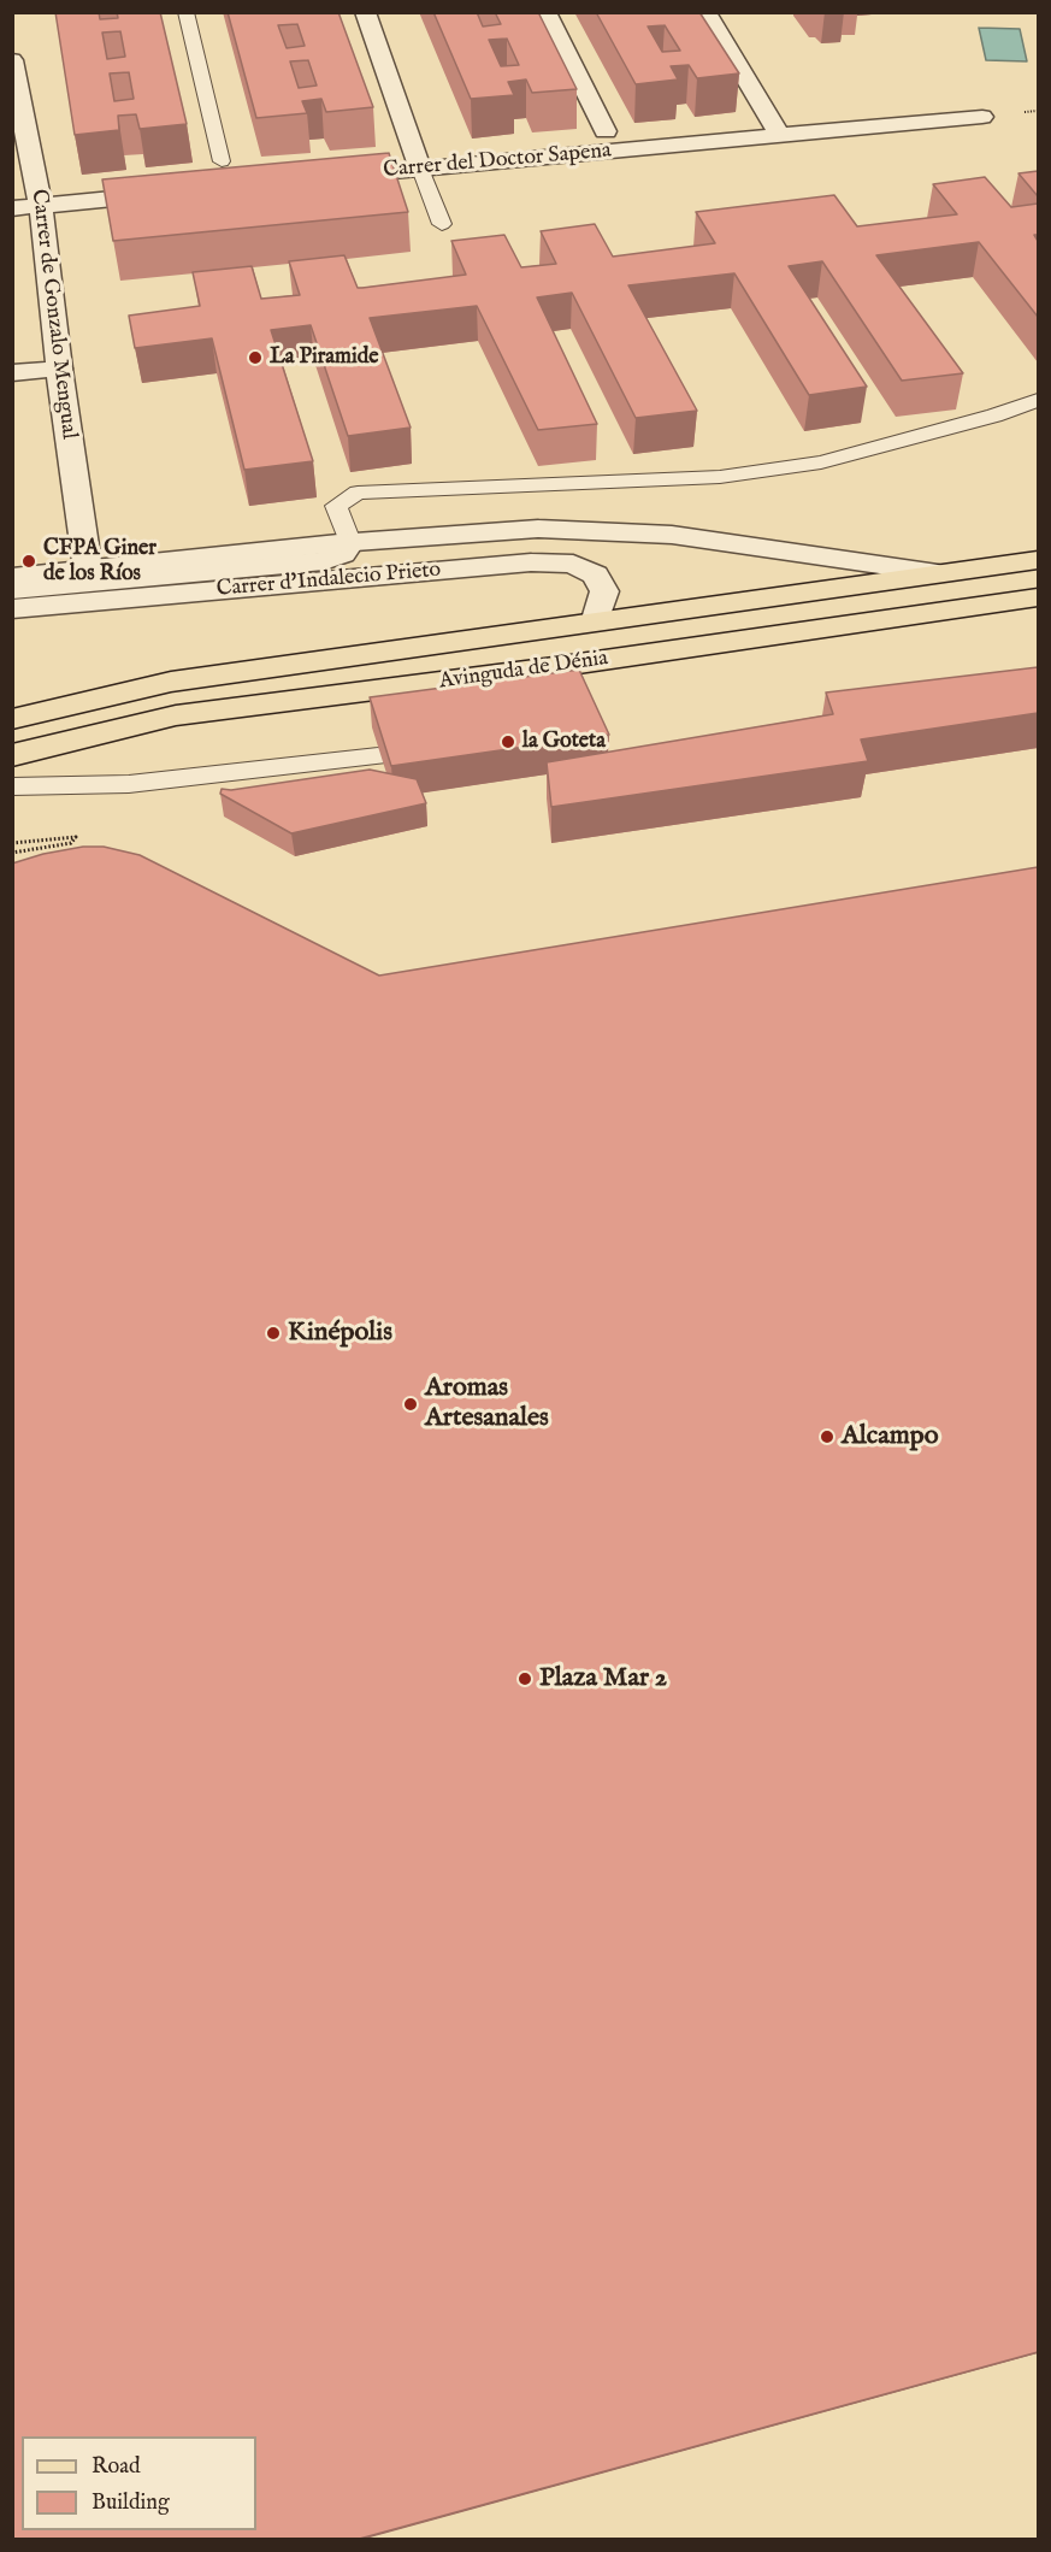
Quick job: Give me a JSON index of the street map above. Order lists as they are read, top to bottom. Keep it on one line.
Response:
{"streets":{"main road":["Avinguda de Dénia"],"street":["Carrer del Doctor Sapena","Carrer de Gonzalo Mengual","Carrer d'Indalecio Prieto"]},"crossings":[["Carrer de Gonzalo Mengual","Carrer d'Indalecio Prieto"],["Carrer d'Indalecio Prieto","Avinguda de Dénia"]],"places":["La Piramide","CFPA Giner de los Ríos","la Goteta","Kinépolis","Aromas Artesanales","Alcampo","Plaza Mar 2"],"legend":["Road","Building"]}
